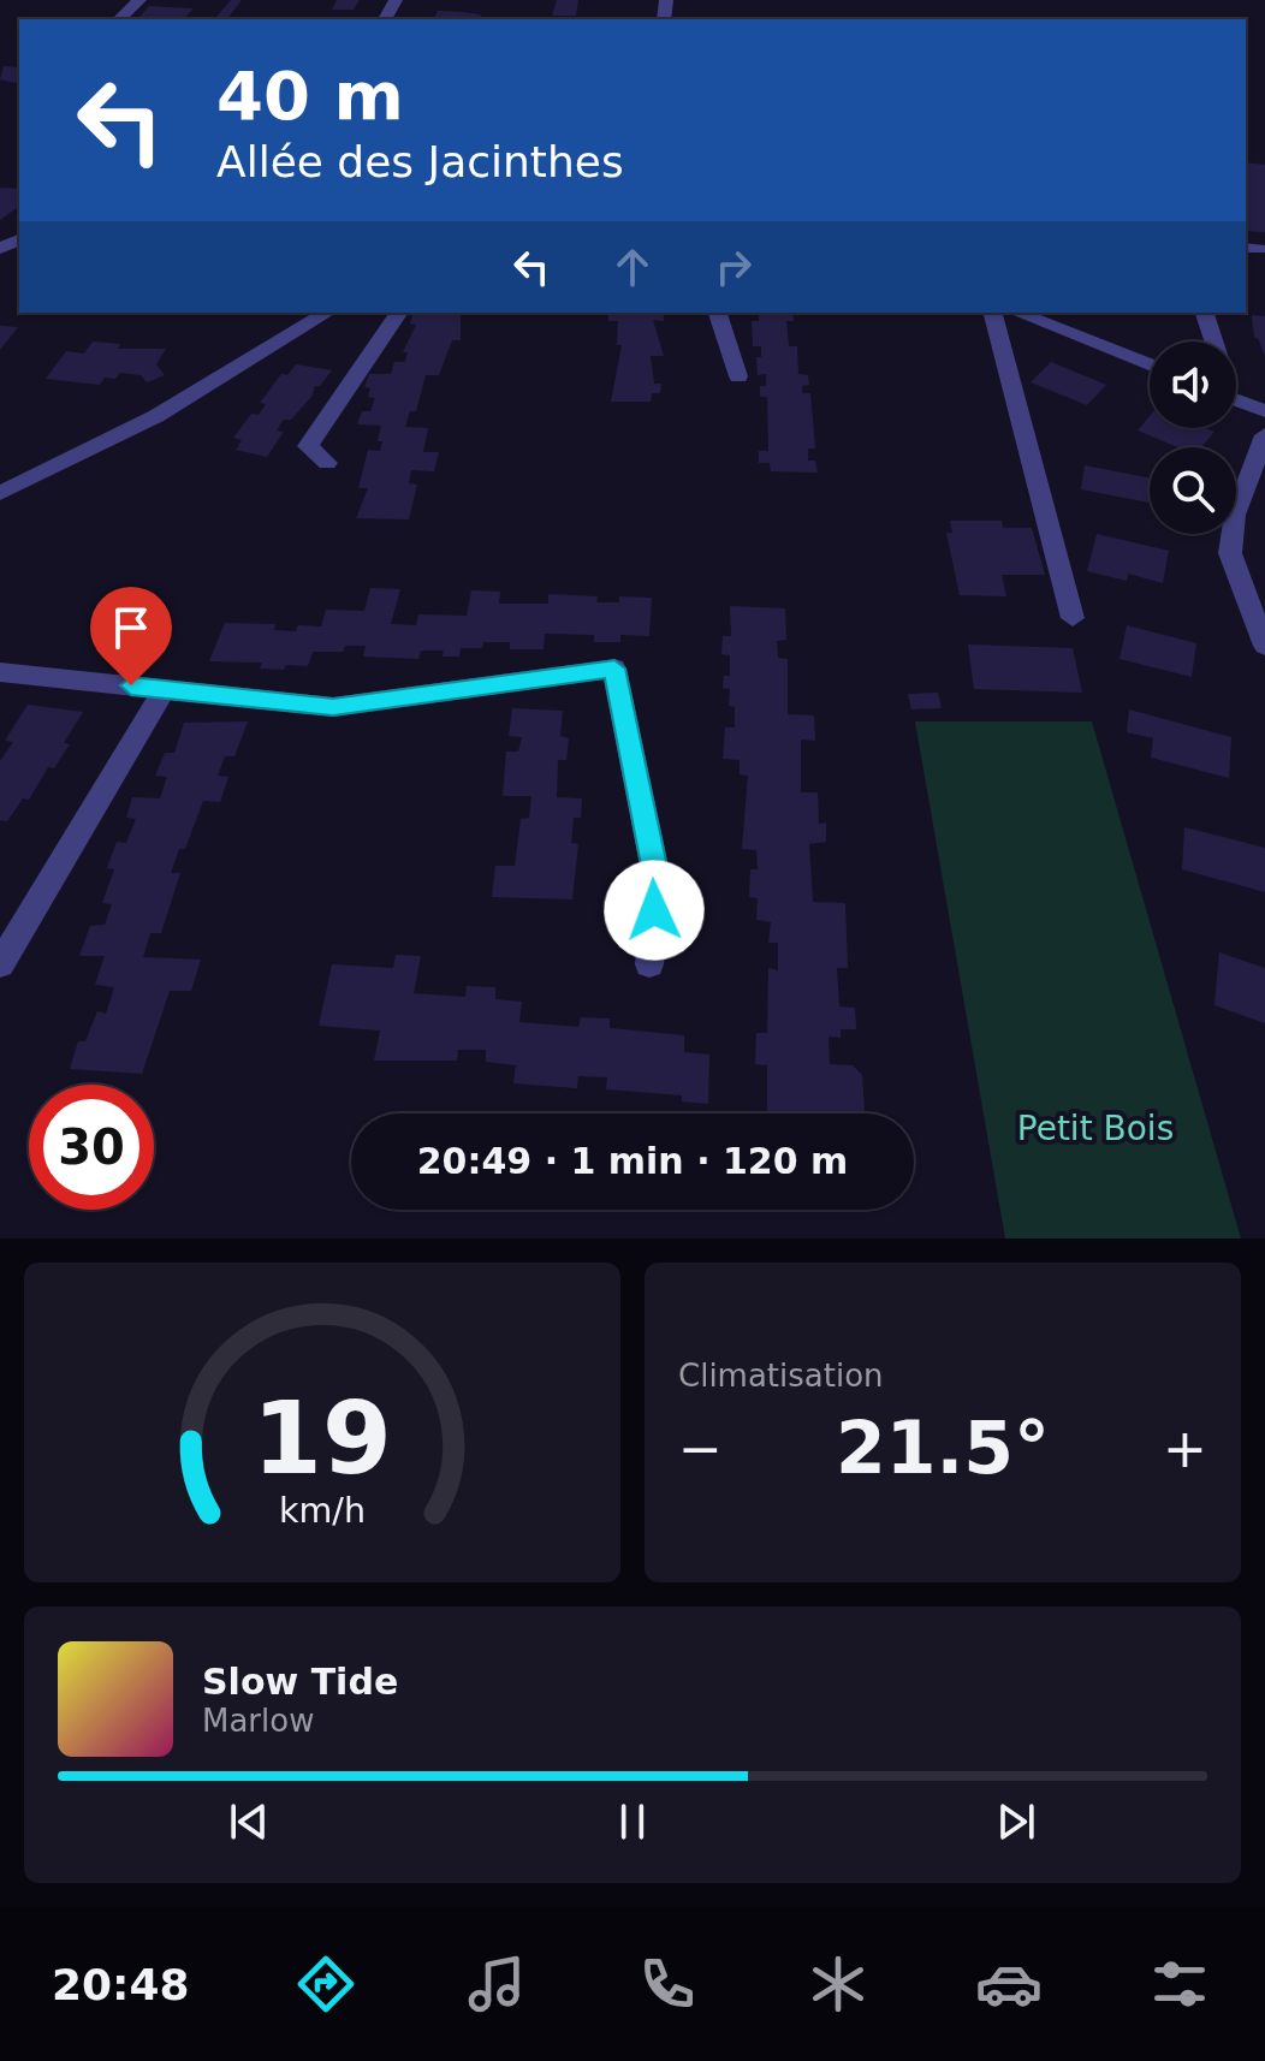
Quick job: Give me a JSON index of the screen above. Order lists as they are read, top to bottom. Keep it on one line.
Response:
{"parks":["Petit Bois"],"page":{"turn":["40 m","Allée des Jacinthes"],"limit":"30","trip":"20:49 · 1 min · 120 m","tile":"Climatisation","heat":["−","21.5°","+"],"song":["Slow Tide","Marlow"],"tabs":"20:48","gauge":["19","km/h"]}}
